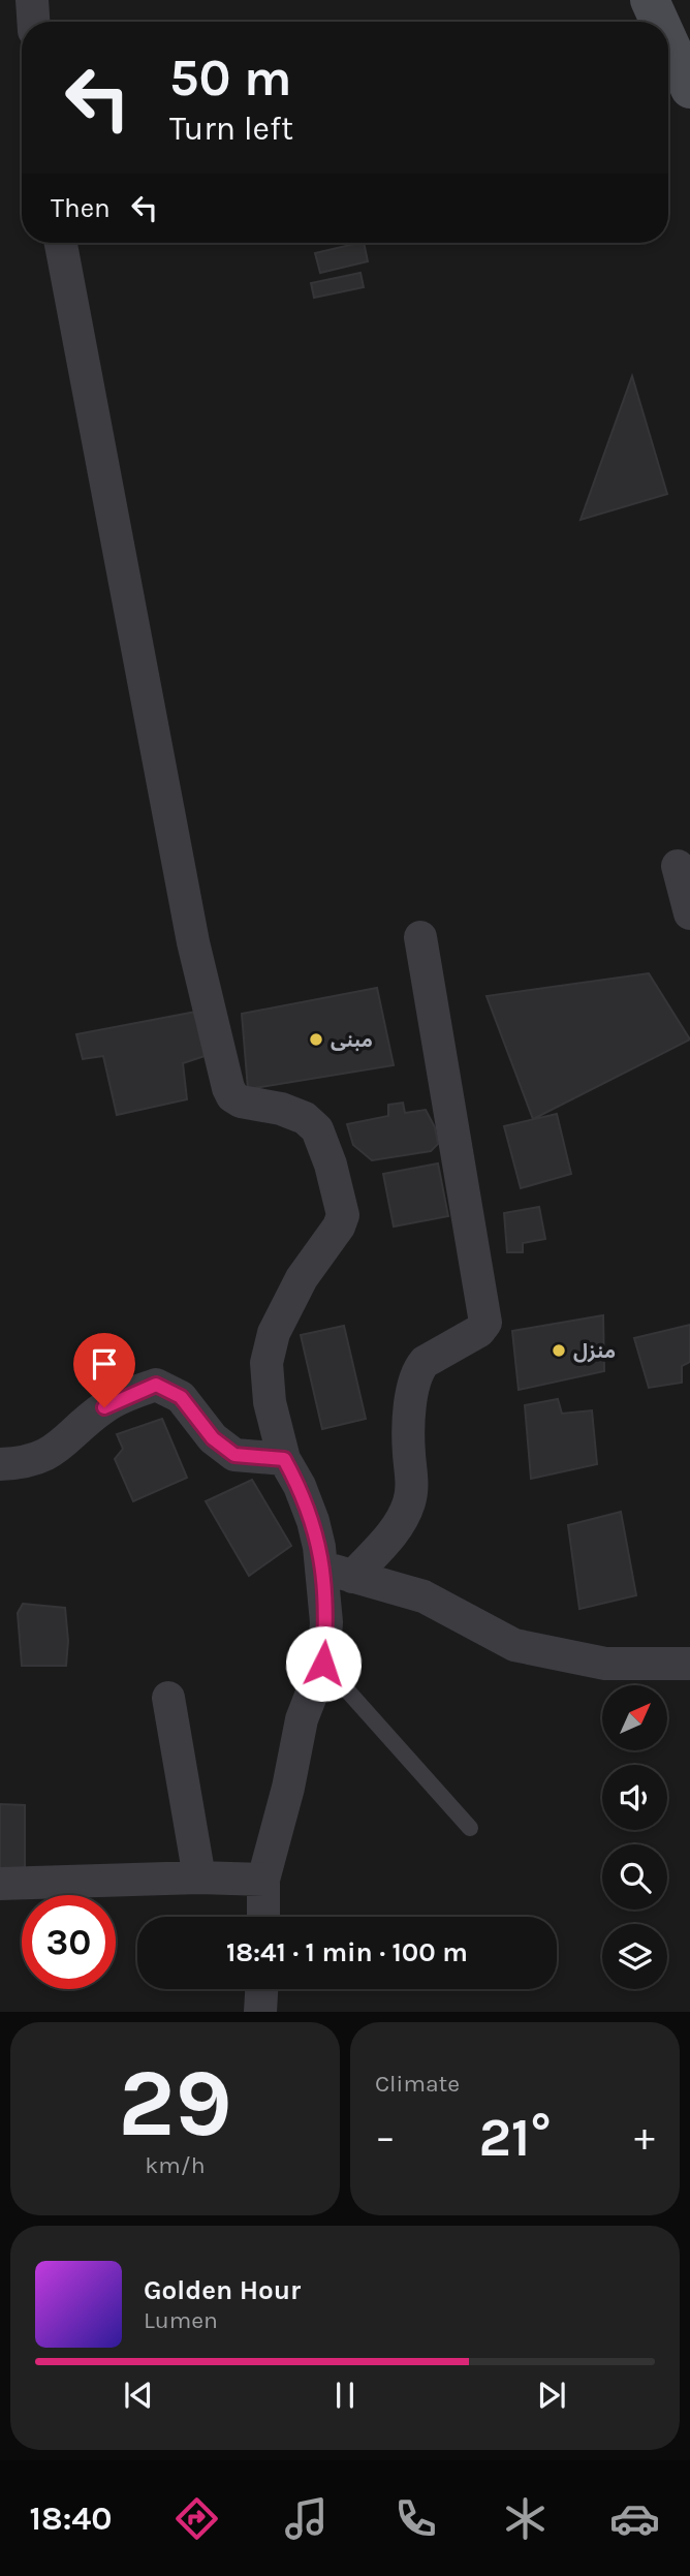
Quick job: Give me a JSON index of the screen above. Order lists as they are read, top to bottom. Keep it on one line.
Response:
{"places":["مبنى","منزل"],"north":"top right","page":{"turn":["50 m","Turn left"],"then":"Then","limit":"30","trip":"18:41 · 1 min · 100 m","tile":[["29","km/h"],"Climate"],"heat":["−","21°","+"],"song":["Golden Hour","Lumen"],"tabs":"18:40"}}
